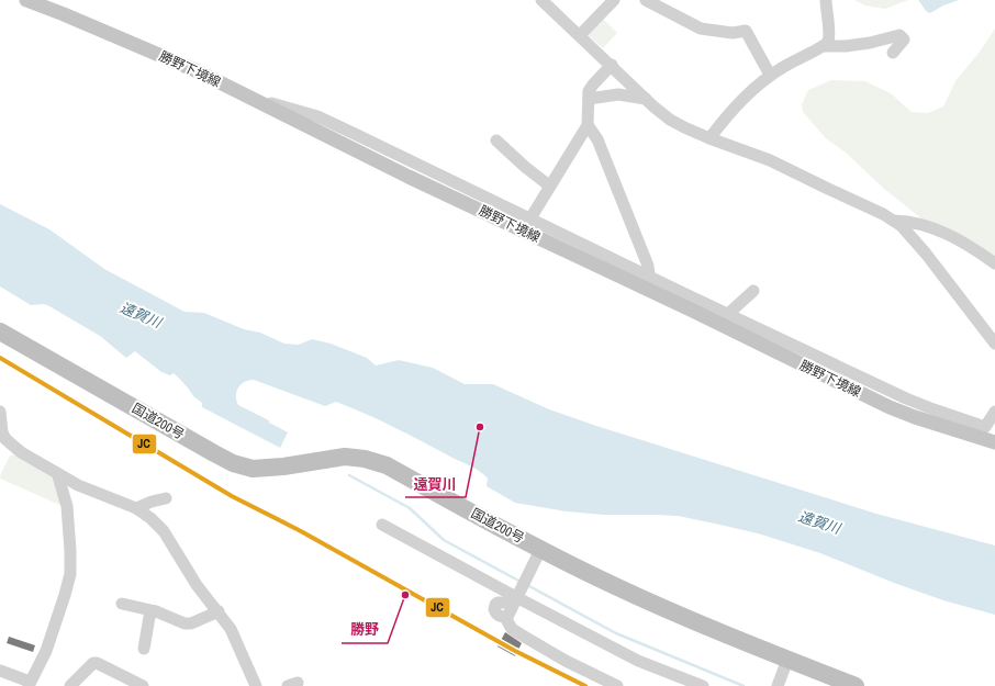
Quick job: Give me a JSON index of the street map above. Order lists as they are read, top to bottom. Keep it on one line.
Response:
{"streets":{"highway":["国道200号"],"main road":["勝野下境線"]},"water":["遠賀川"],"places":["遠賀川","勝野"],"lines":["transit line JC"]}
